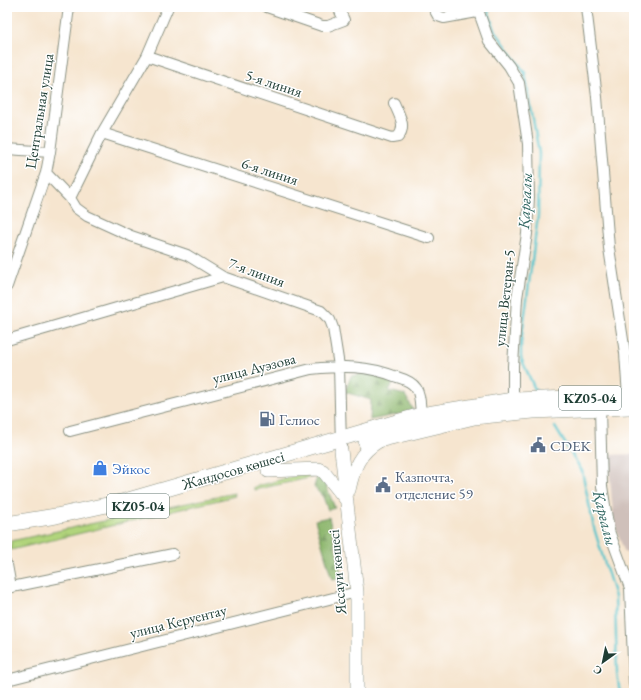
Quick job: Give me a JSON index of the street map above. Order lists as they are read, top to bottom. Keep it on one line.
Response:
{"streets":{"main road":["KZ05-04","Жандосов көшесі","Яссауи көшесі"],"street":["5-я линия","Центральная улица","6-я линия","7-я линия","улица Ветеран-5","улица Ауэзова","улица Керуентау"]},"crossings":[["Центральная улица","7-я линия"],["7-я линия","улица Ауэзова"],["7-я линия","KZ05-04"],["7-я линия","Жандосов көшесі"],["7-я линия","Яссауи көшесі"],["улица Ветеран-5","KZ05-04"],["улица Ауэзова","KZ05-04"],["KZ05-04","Жандосов көшесі"],["KZ05-04","Яссауи көшесі"],["Жандосов көшесі","Яссауи көшесі"],["Яссауи көшесі","улица Керуентау"]],"water":["Қарғалы"],"places":{"fuel station":["Гелиос"],"public building":["CDEK","Казпочта, отделение 59"],"shop":["Эйкос"]},"north":"bottom left"}
